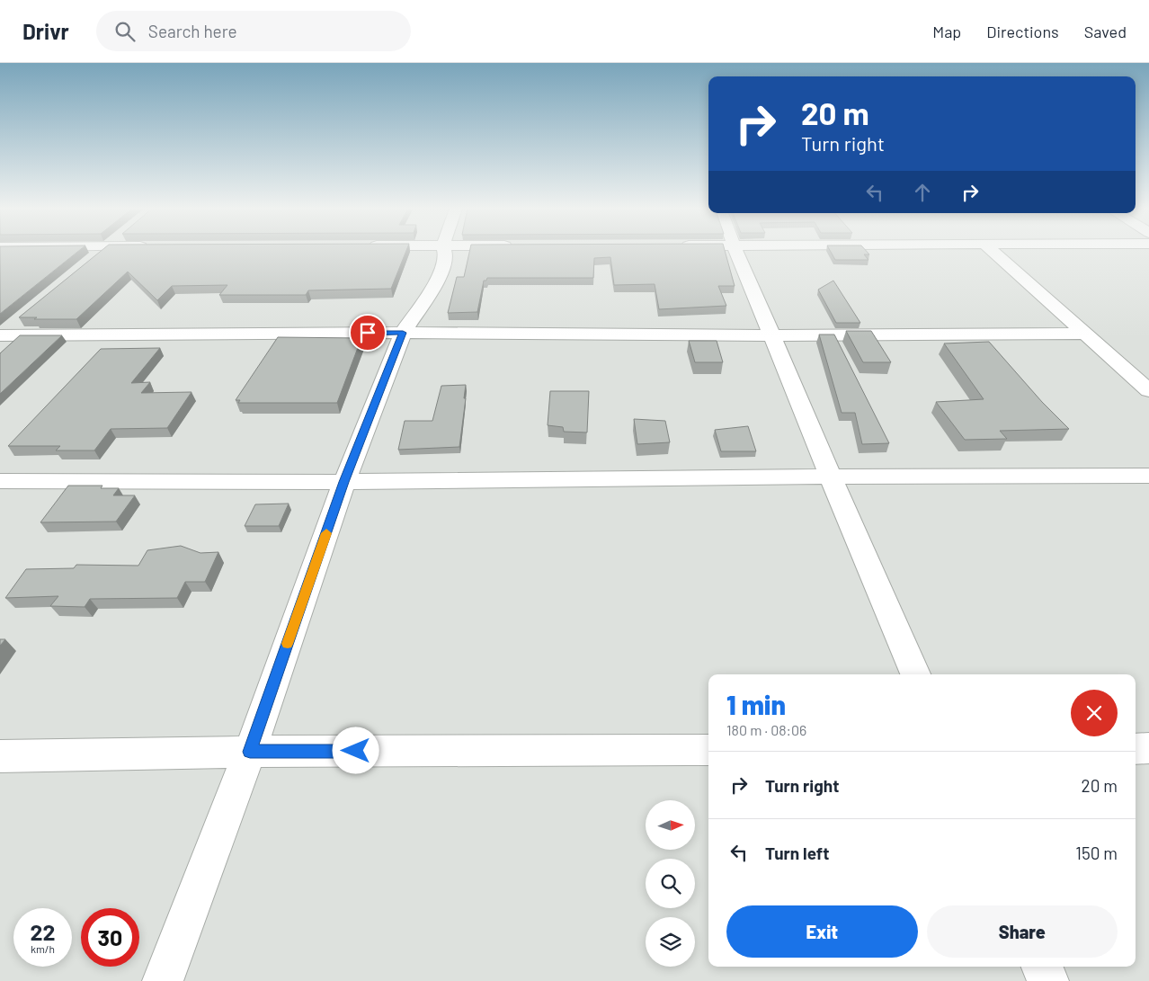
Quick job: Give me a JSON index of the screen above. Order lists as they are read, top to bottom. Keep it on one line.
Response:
{"north":"right","page":{"header":"Drivr","search":"Search here","nav":["Map","Directions","Saved"],"turn":["20 m","Turn right"],"heading":["1 min","180 m · 08:06"],"list":[{"name":"Turn right","value":"20 m"},{"name":"Turn left","value":"150 m"}],"buttons":["Exit","Share"],"speed":"22 km/h","limit":"30"}}
